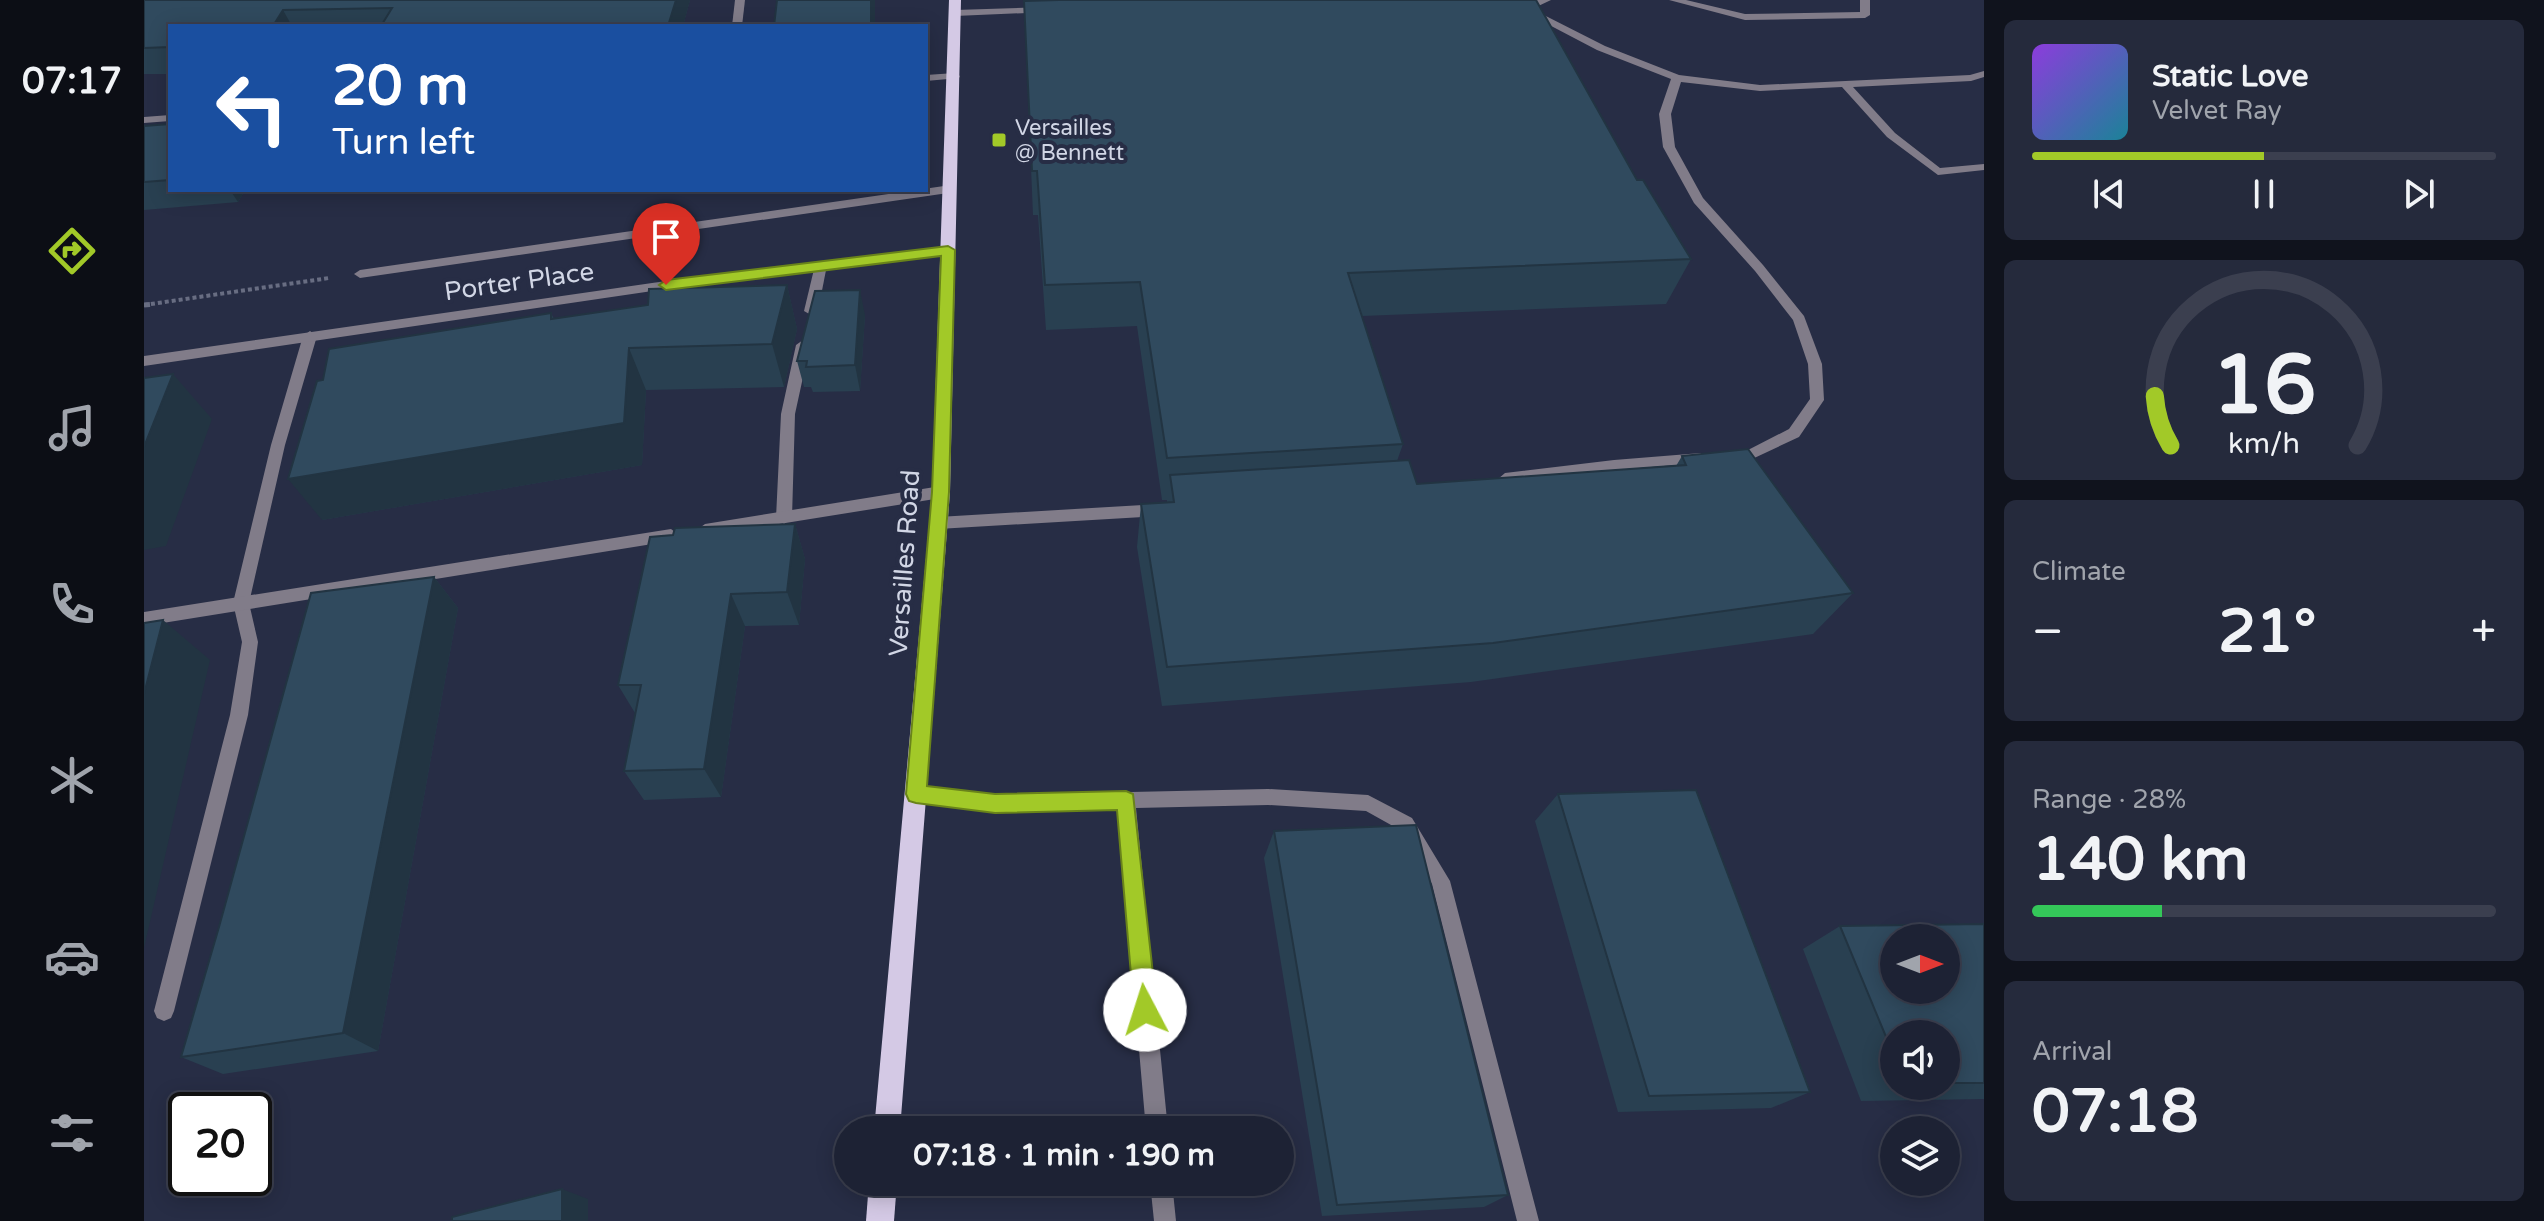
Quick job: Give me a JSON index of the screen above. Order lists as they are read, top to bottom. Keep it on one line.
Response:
{"streets":{"main road":["Versailles Road"],"street":["Porter Place"]},"crossings":[["Porter Place","Versailles Road"]],"places":{"transit":["Versailles @ Bennett"]},"north":"right","page":{"tabs":"07:17","turn":["20 m","Turn left"],"song":["Static Love","Velvet Ray"],"tile":["Climate",["Range · 28%","140 km"],["Arrival","07:18"]],"heat":["−","21°","+"],"limit":"20","trip":"07:18 · 1 min · 190 m","gauge":["16","km/h"]}}
